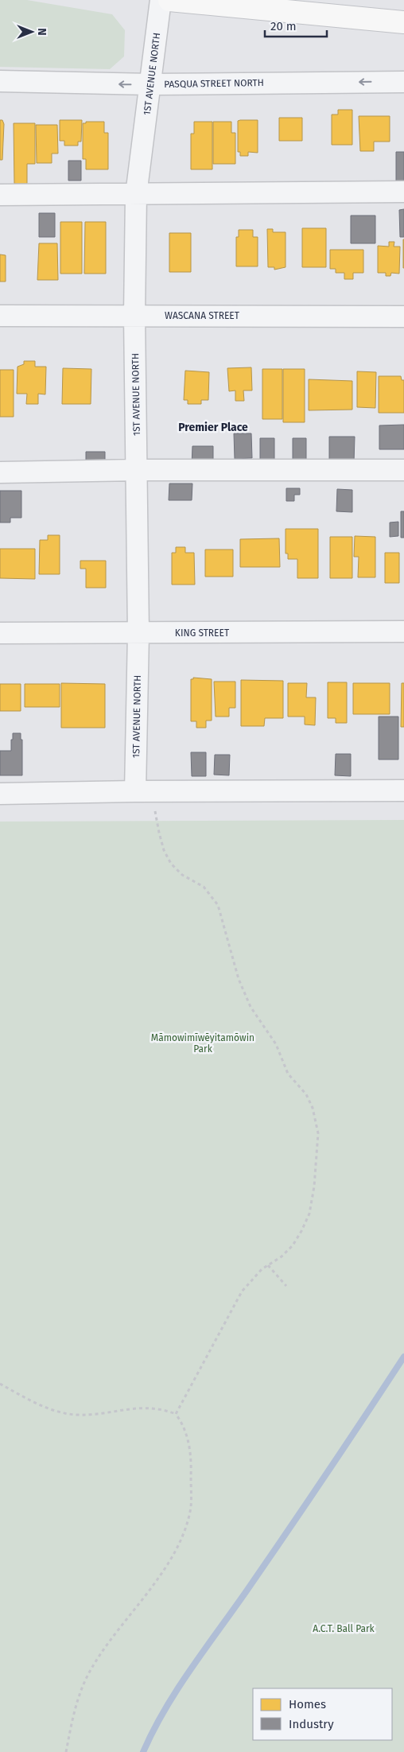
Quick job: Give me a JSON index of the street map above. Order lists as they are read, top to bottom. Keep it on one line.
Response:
{"streets":{"street":["1ST AVENUE NORTH","PASQUA STREET NORTH","WASCANA STREET","KING STREET"]},"crossings":[["1ST AVENUE NORTH","PASQUA STREET NORTH"],["1ST AVENUE NORTH","WASCANA STREET"],["1ST AVENUE NORTH","KING STREET"]],"districts":["Premier Place"],"parks":["Māmowimīwēyitamōwin Park","A.C.T. Ball Park"],"legend":["Homes","Industry"],"scale_bar":"20 m","north":"right"}
